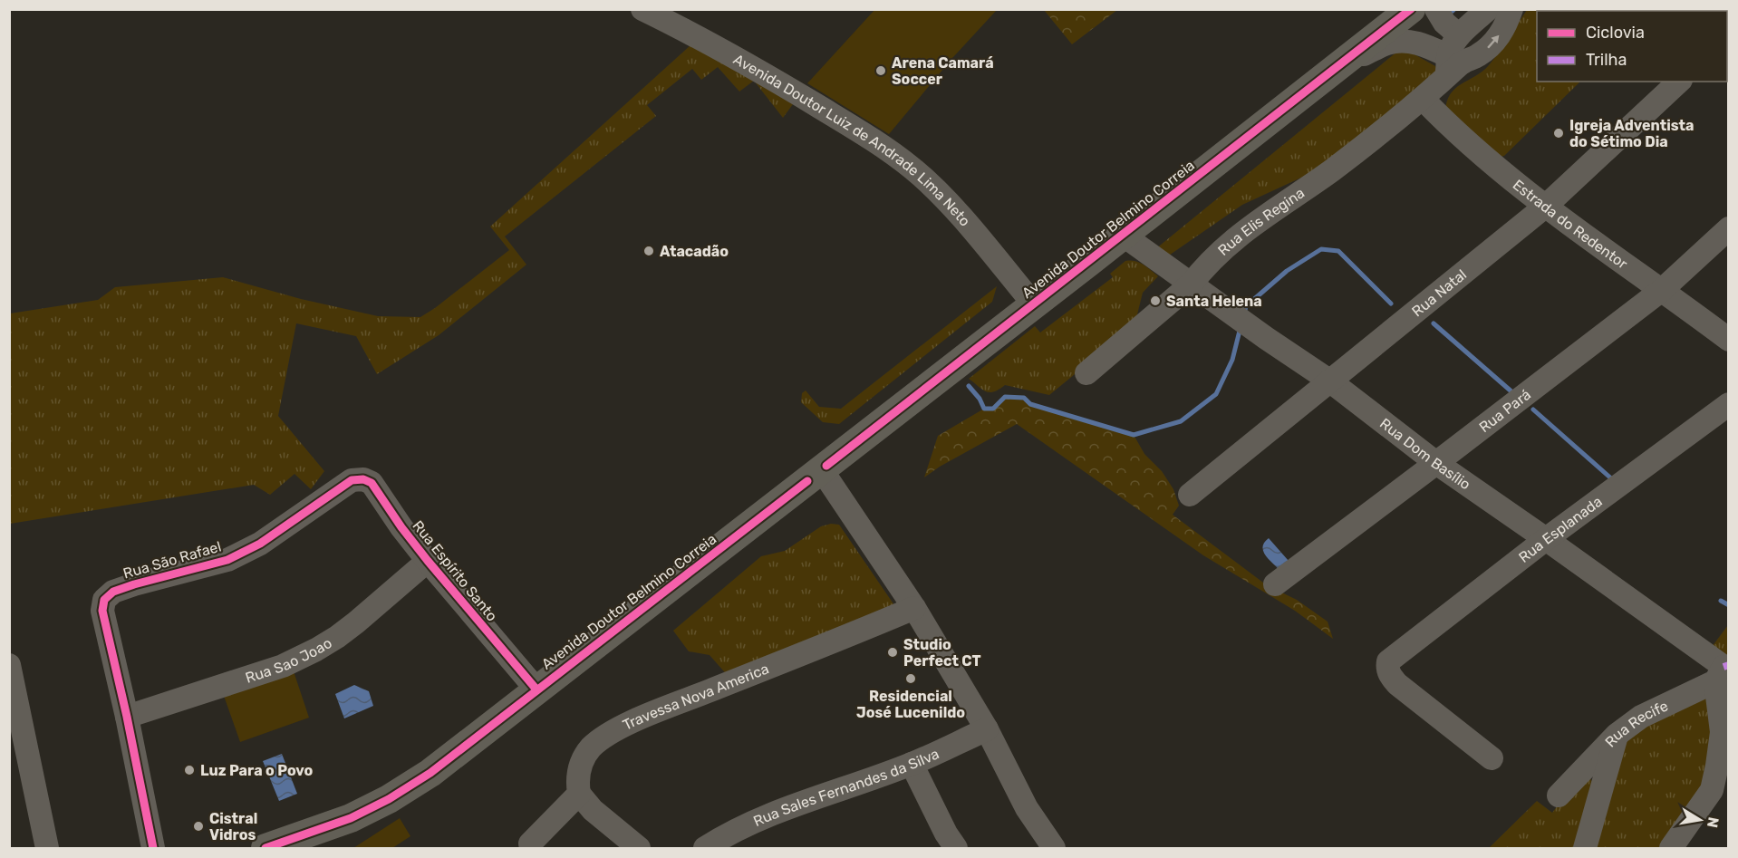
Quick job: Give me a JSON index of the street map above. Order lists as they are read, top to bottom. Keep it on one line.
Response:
{"streets":{"main road":["Avenida Doutor Belmino Correia"],"street":["Avenida Doutor Luiz de Andrade Lima Neto","Rua Elis Regina","Estrada do Redentor","Rua Natal","Rua Pará","Rua Dom Basílio","Rua Esplanada","Rua São Rafael","Rua Espírito Santo","Rua Sao Joao","Travessa Nova America","Rua Recife","Rua Sales Fernandes da Silva"]},"crossings":[["Avenida Doutor Luiz de Andrade Lima Neto","Avenida Doutor Belmino Correia"],["Rua Elis Regina","Estrada do Redentor"],["Rua Elis Regina","Rua Dom Basílio"],["Estrada do Redentor","Rua Natal"],["Estrada do Redentor","Rua Pará"],["Avenida Doutor Belmino Correia","Rua Dom Basílio"],["Avenida Doutor Belmino Correia","Rua Espírito Santo"],["Rua Natal","Rua Dom Basílio"],["Rua Pará","Rua Dom Basílio"],["Rua Dom Basílio","Rua Esplanada"],["Rua Dom Basílio","Rua Recife"],["Rua São Rafael","Rua Espírito Santo"],["Rua São Rafael","Rua Sao Joao"],["Rua Espírito Santo","Rua Sao Joao"]],"places":["Arena Camará Soccer","Igreja Adventista do Sétimo Dia","Atacadão","Santa Helena","Studio Perfect CT","Residencial José Lucenildo","Luz Para o Povo","Cistral Vidros"],"legend":["Ciclovia","Trilha"],"north":"right"}
